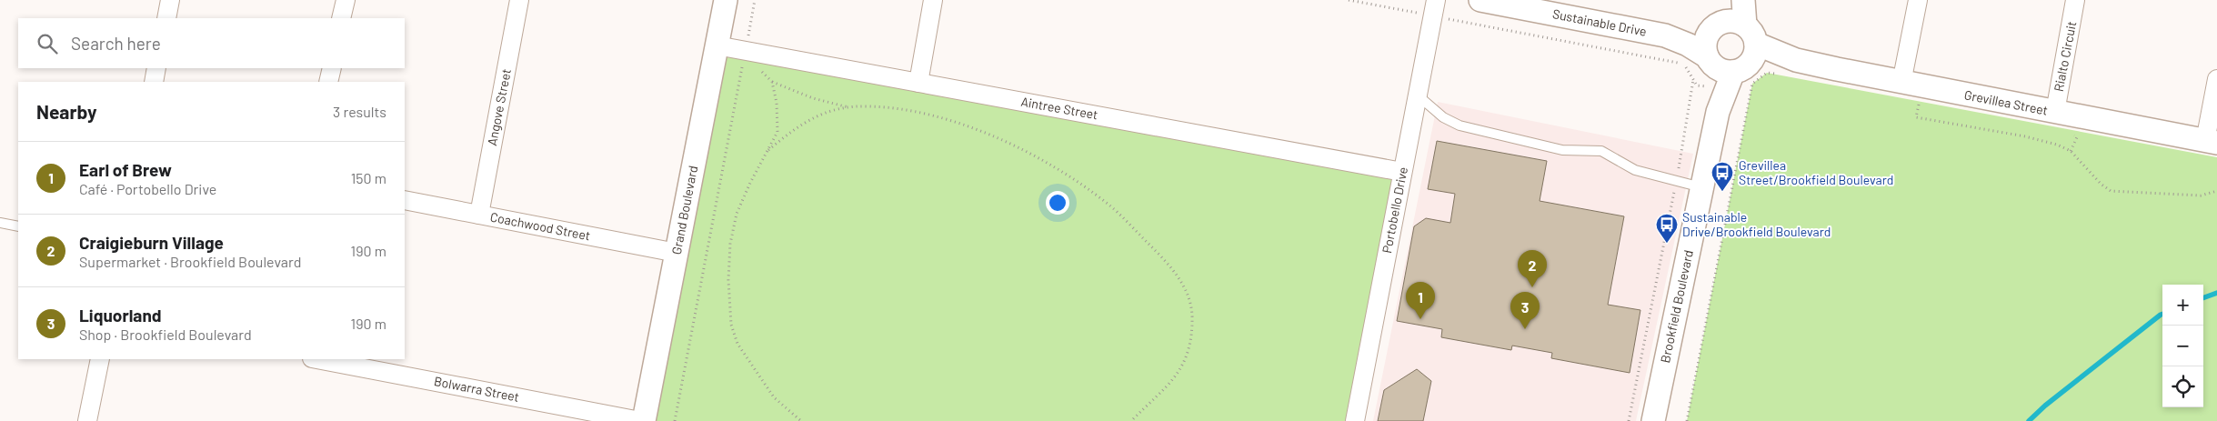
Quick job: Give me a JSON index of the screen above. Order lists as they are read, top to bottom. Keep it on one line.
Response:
{"streets":{"street":["Sustainable Drive","Rialto Circuit","Grevillea Street","Angove Street","Aintree Street","Grand Boulevard","Portobello Drive","Coachwood Street","Brookfield Boulevard","Bolwarra Street"]},"crossings":[["Sustainable Drive","Grevillea Street"],["Sustainable Drive","Brookfield Boulevard"],["Rialto Circuit","Grevillea Street"],["Grevillea Street","Brookfield Boulevard"],["Angove Street","Coachwood Street"],["Aintree Street","Grand Boulevard"],["Aintree Street","Portobello Drive"],["Grand Boulevard","Coachwood Street"],["Grand Boulevard","Bolwarra Street"]],"places":{"bus stop":["Grevillea Street/Brookfield Boulevard","Sustainable Drive/Brookfield Boulevard"]},"page":{"search":"Search here","heading":["Nearby","3 results"],"list":[{"mark":"1","name":"Earl of Brew","note":"Café · Portobello Drive","value":"150 m"},{"mark":"2","name":"Craigieburn Village","note":"Supermarket · Brookfield Boulevard","value":"190 m"},{"mark":"3","name":"Liquorland","note":"Shop · Brookfield Boulevard","value":"190 m"}],"pins":["2","1","3"],"map_buttons":["+","−"]}}
